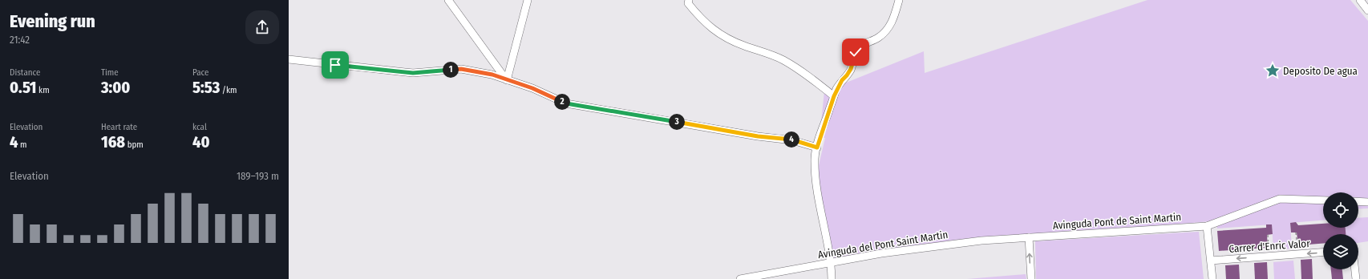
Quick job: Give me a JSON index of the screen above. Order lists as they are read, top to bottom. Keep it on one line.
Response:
{"streets":{"street":["Avinguda Pont de Saint Martin","Avinguda del Pont Saint Martin","Carrer d'Enric Valor"]},"crossings":[["Avinguda Pont de Saint Martin","Avinguda del Pont Saint Martin"]],"one_way":["Carrer d'Enric Valor"],"places":{"place":["Deposito De agua"]},"page":{"heading":["Evening run","21:42"],"stats":[["Distance","0.51 km"],["Time","3:00"],["Pace","5:53 /km"],["Elevation","4 m"],["Heart rate","168 bpm"],["kcal","40"]],"pins":["1","2","3","4"],"chart":["Elevation","189–193 m"]}}
